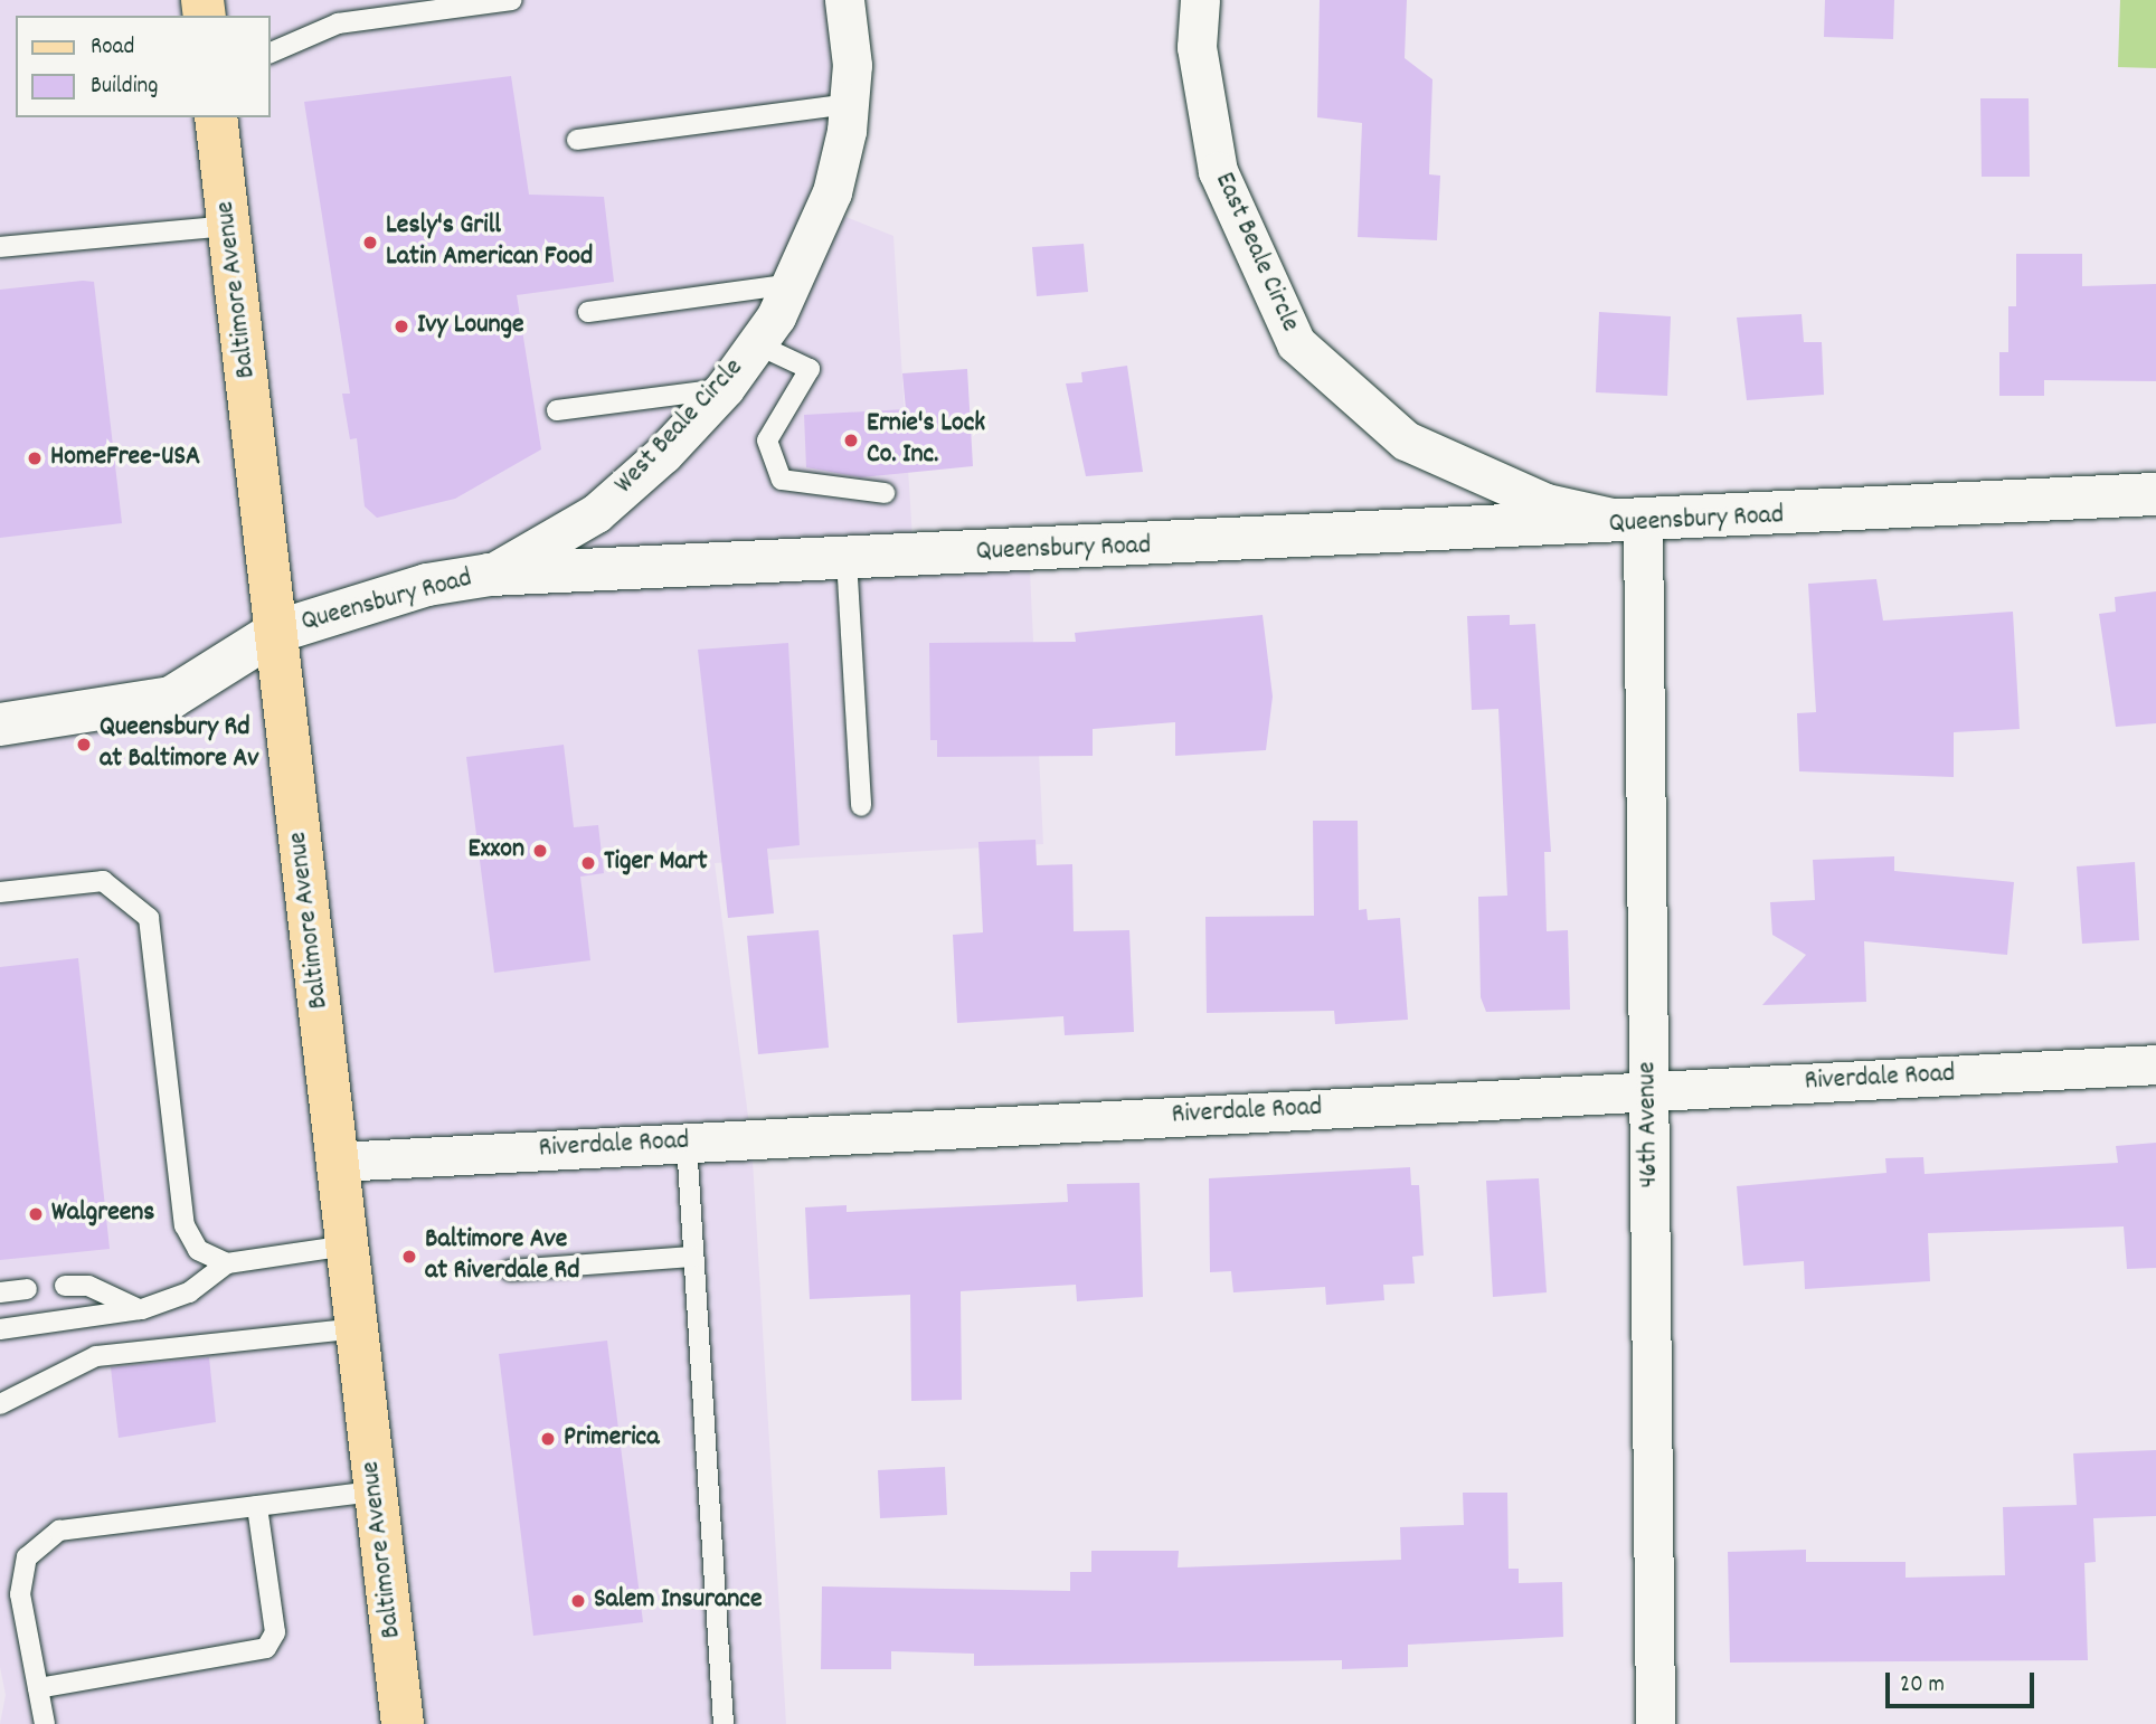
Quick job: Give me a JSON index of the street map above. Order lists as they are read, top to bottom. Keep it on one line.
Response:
{"streets":{"main road":["Baltimore Avenue"],"street":["East Beale Circle","West Beale Circle","Queensbury Road","Riverdale Road","46th Avenue"]},"crossings":[["East Beale Circle","Queensbury Road"],["East Beale Circle","46th Avenue"],["Baltimore Avenue","Queensbury Road"],["Baltimore Avenue","Riverdale Road"],["West Beale Circle","Queensbury Road"],["Queensbury Road","46th Avenue"],["Riverdale Road","46th Avenue"]],"places":["Lesly's Grill Latin American Food","Ivy Lounge","Ernie's Lock Co. Inc.","HomeFree-USA","Queensbury Rd at Baltimore Av","Exxon","Tiger Mart","Walgreens","Baltimore Ave at Riverdale Rd","Primerica","Salem Insurance"],"legend":["Road","Building"],"scale_bar":"20 m"}
